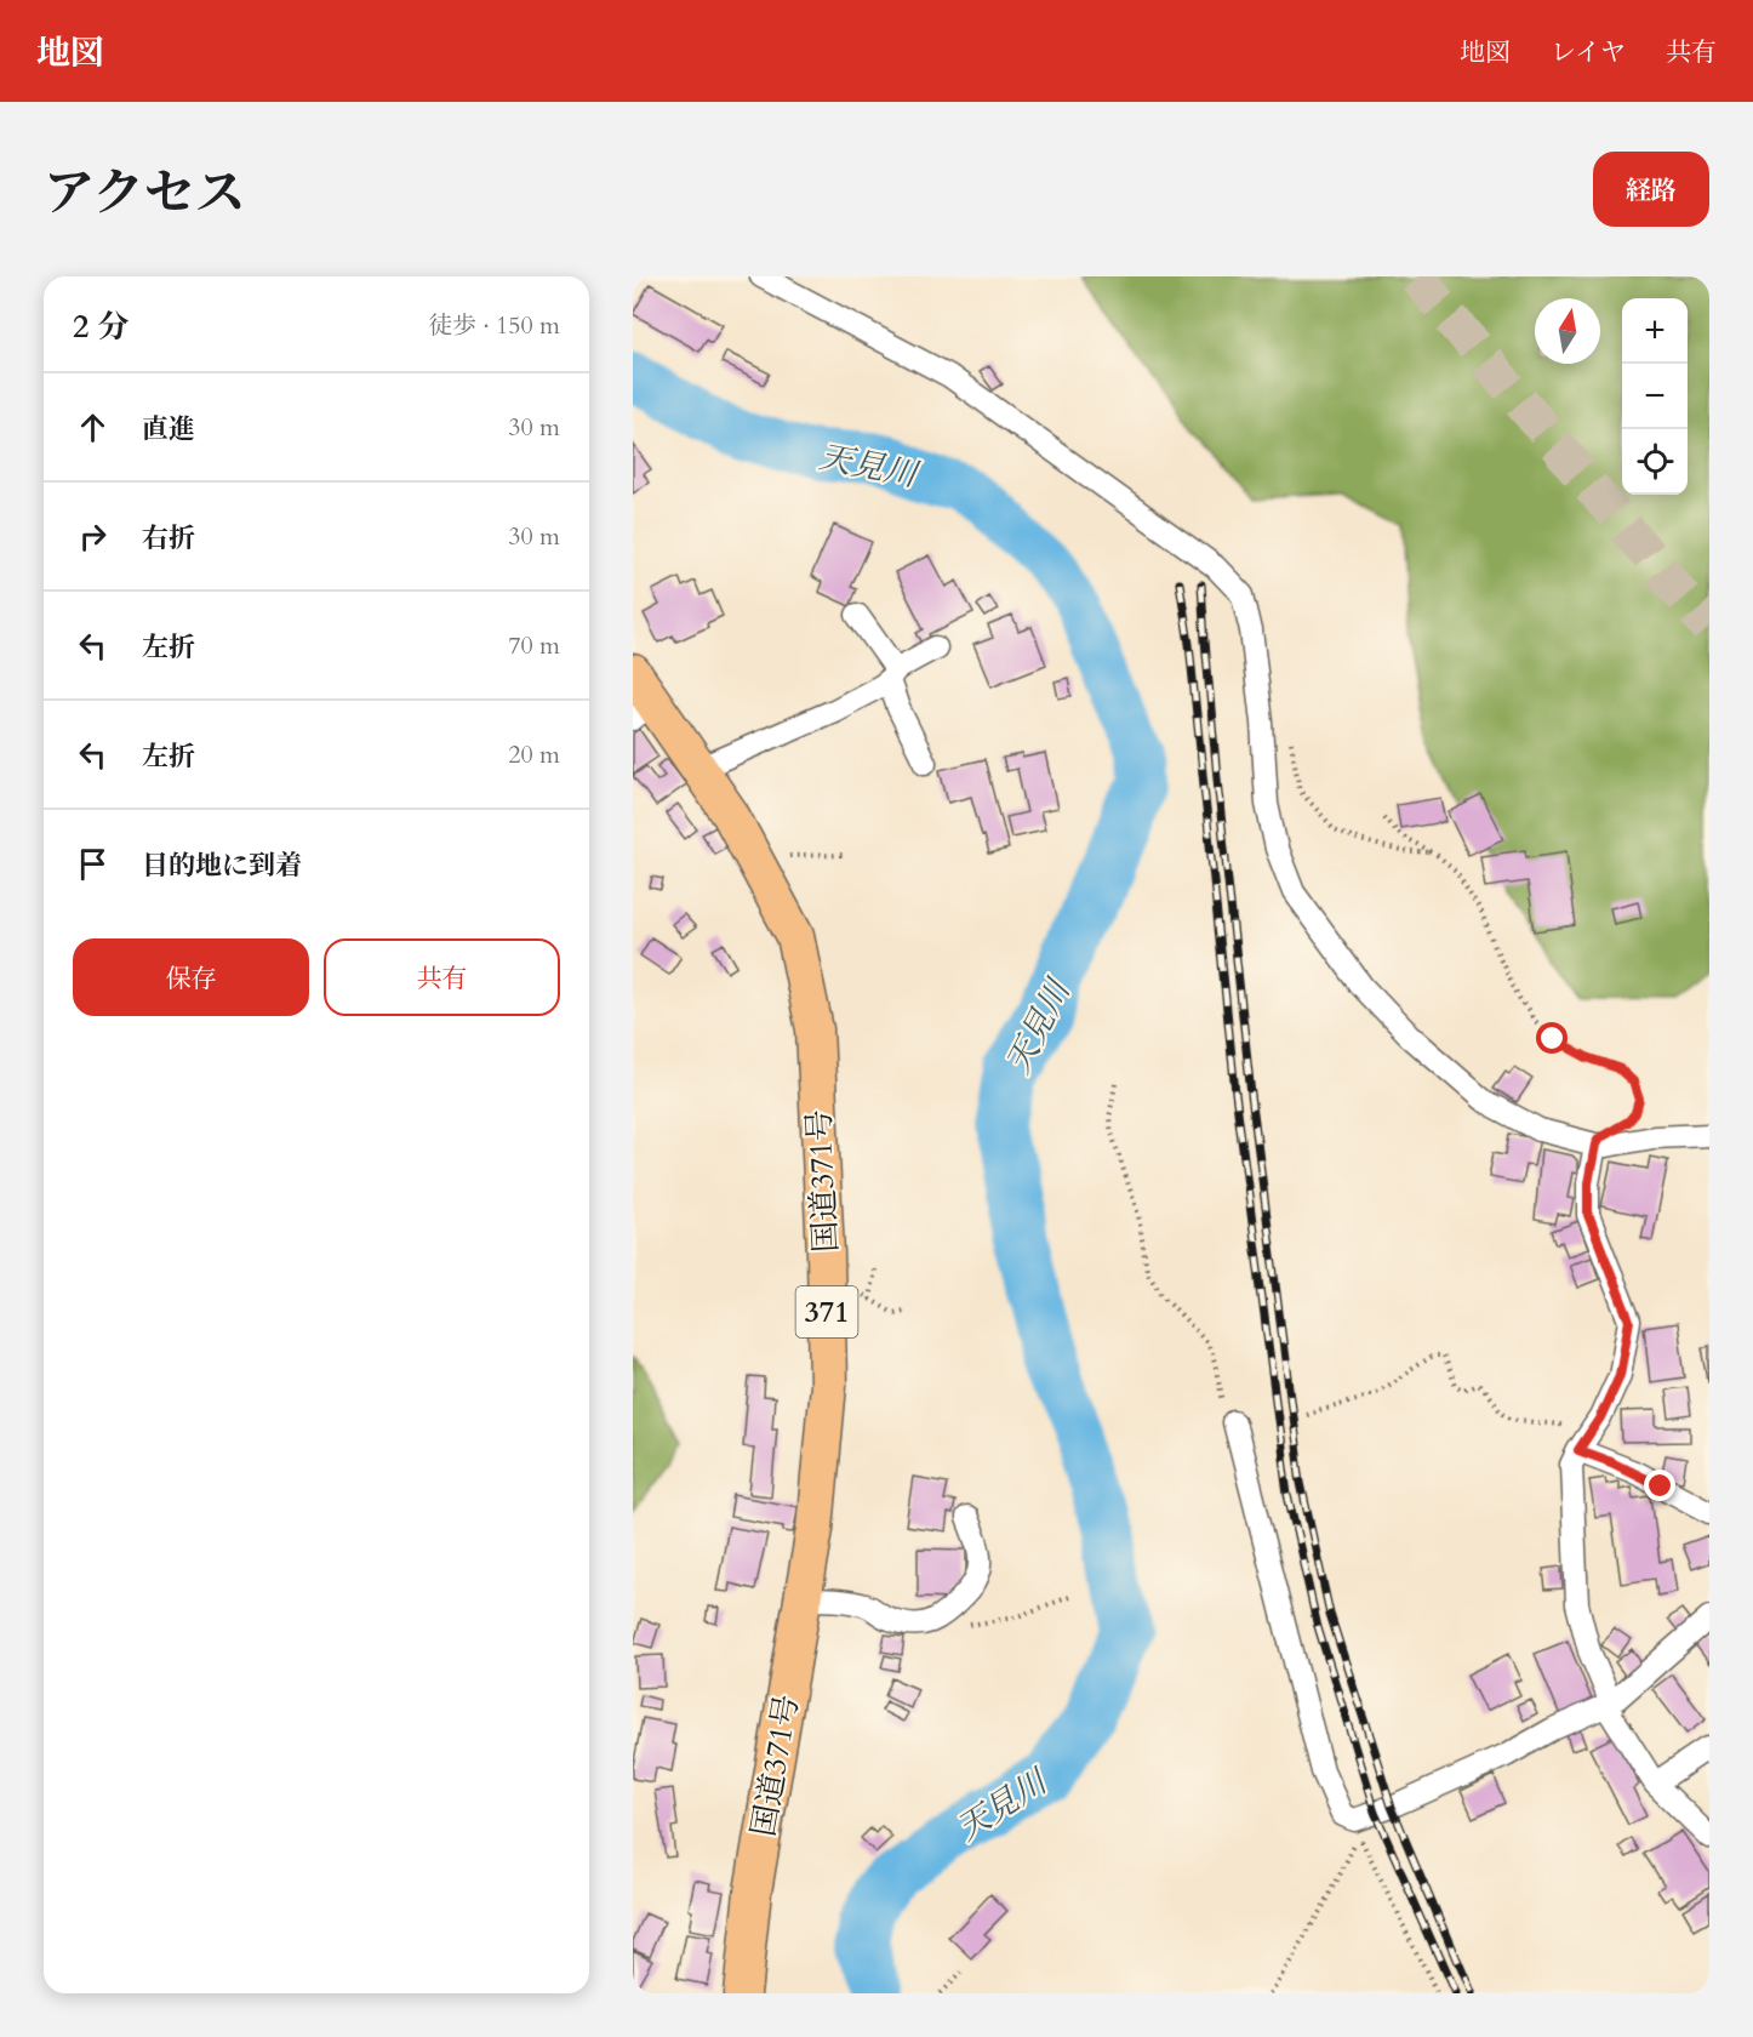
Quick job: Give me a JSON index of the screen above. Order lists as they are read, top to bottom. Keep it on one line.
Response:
{"streets":{"highway":["国道371号","371"]},"water":["天見川"],"north":"top","page":{"header":"地図","nav":["地図","レイヤ","共有"],"title":"アクセス","buttons":["経路",["保存","共有"]],"heading":["2 分","徒歩 · 150 m"],"map_buttons":["+","−"],"list":[["直進","30 m"],["右折","30 m"],["左折","70 m"],["左折","20 m"],"目的地に到着"]}}
